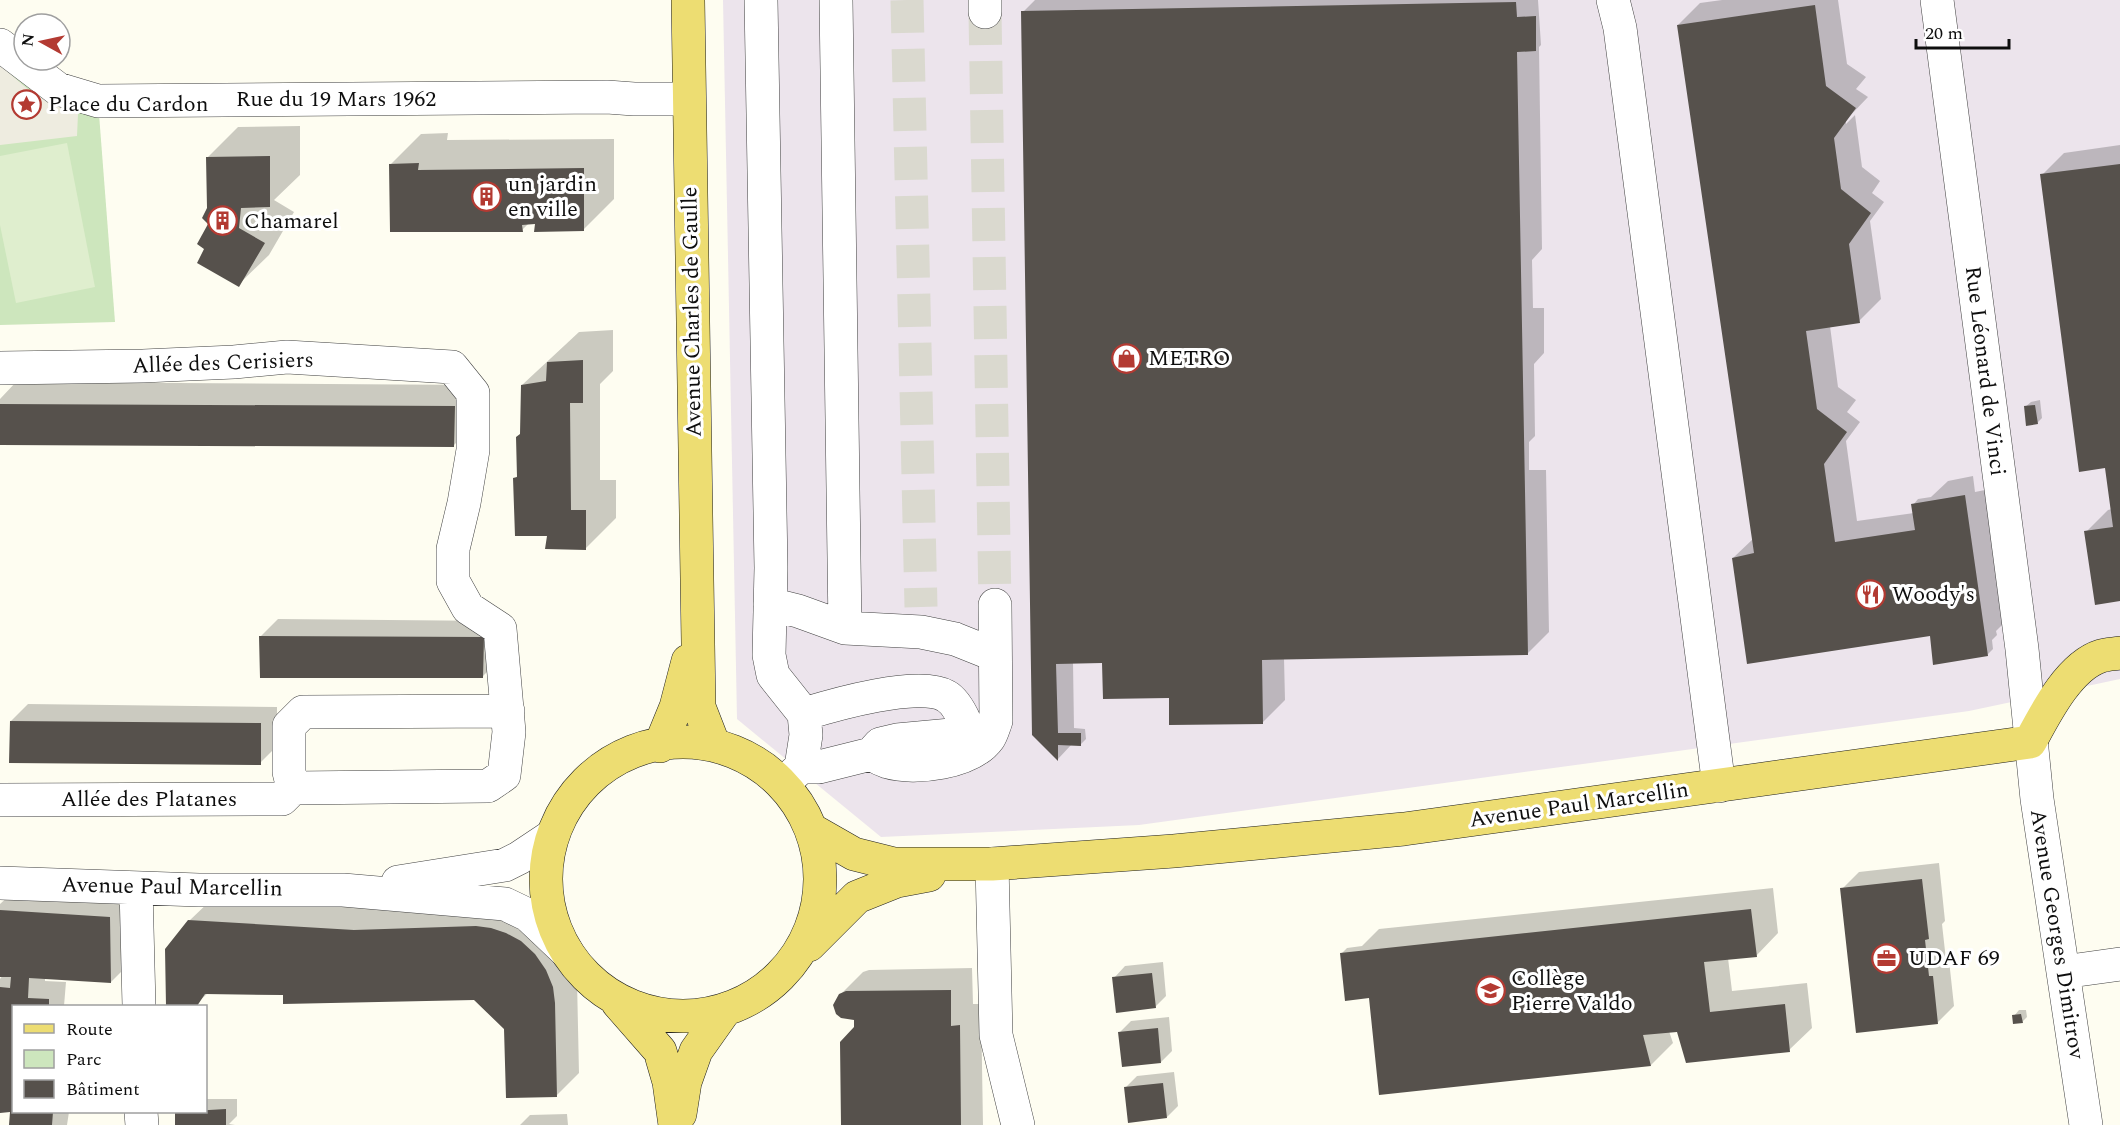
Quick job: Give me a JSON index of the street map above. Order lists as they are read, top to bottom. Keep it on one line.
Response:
{"streets":{"main road":["Avenue Charles de Gaulle","Avenue Paul Marcellin"],"street":["Rue du 19 Mars 1962","Allée des Cerisiers","Rue Léonard de Vinci","Allée des Platanes","Avenue Georges Dimitrov"]},"crossings":[["Rue du 19 Mars 1962","Avenue Charles de Gaulle"],["Allée des Cerisiers","Allée des Platanes"],["Rue Léonard de Vinci","Avenue Paul Marcellin"],["Rue Léonard de Vinci","Avenue Georges Dimitrov"],["Avenue Paul Marcellin","Avenue Georges Dimitrov"]],"places":{"place":["Place du Cardon"],"building":["un jardin en ville","Chamarel"],"shop":["METRO"],"restaurant":["Woody's"],"office":["UDAF 69"],"school or university":["Collège Pierre Valdo"]},"legend":["Route","Parc","Bâtiment"],"scale_bar":"20 m","north":"left"}
